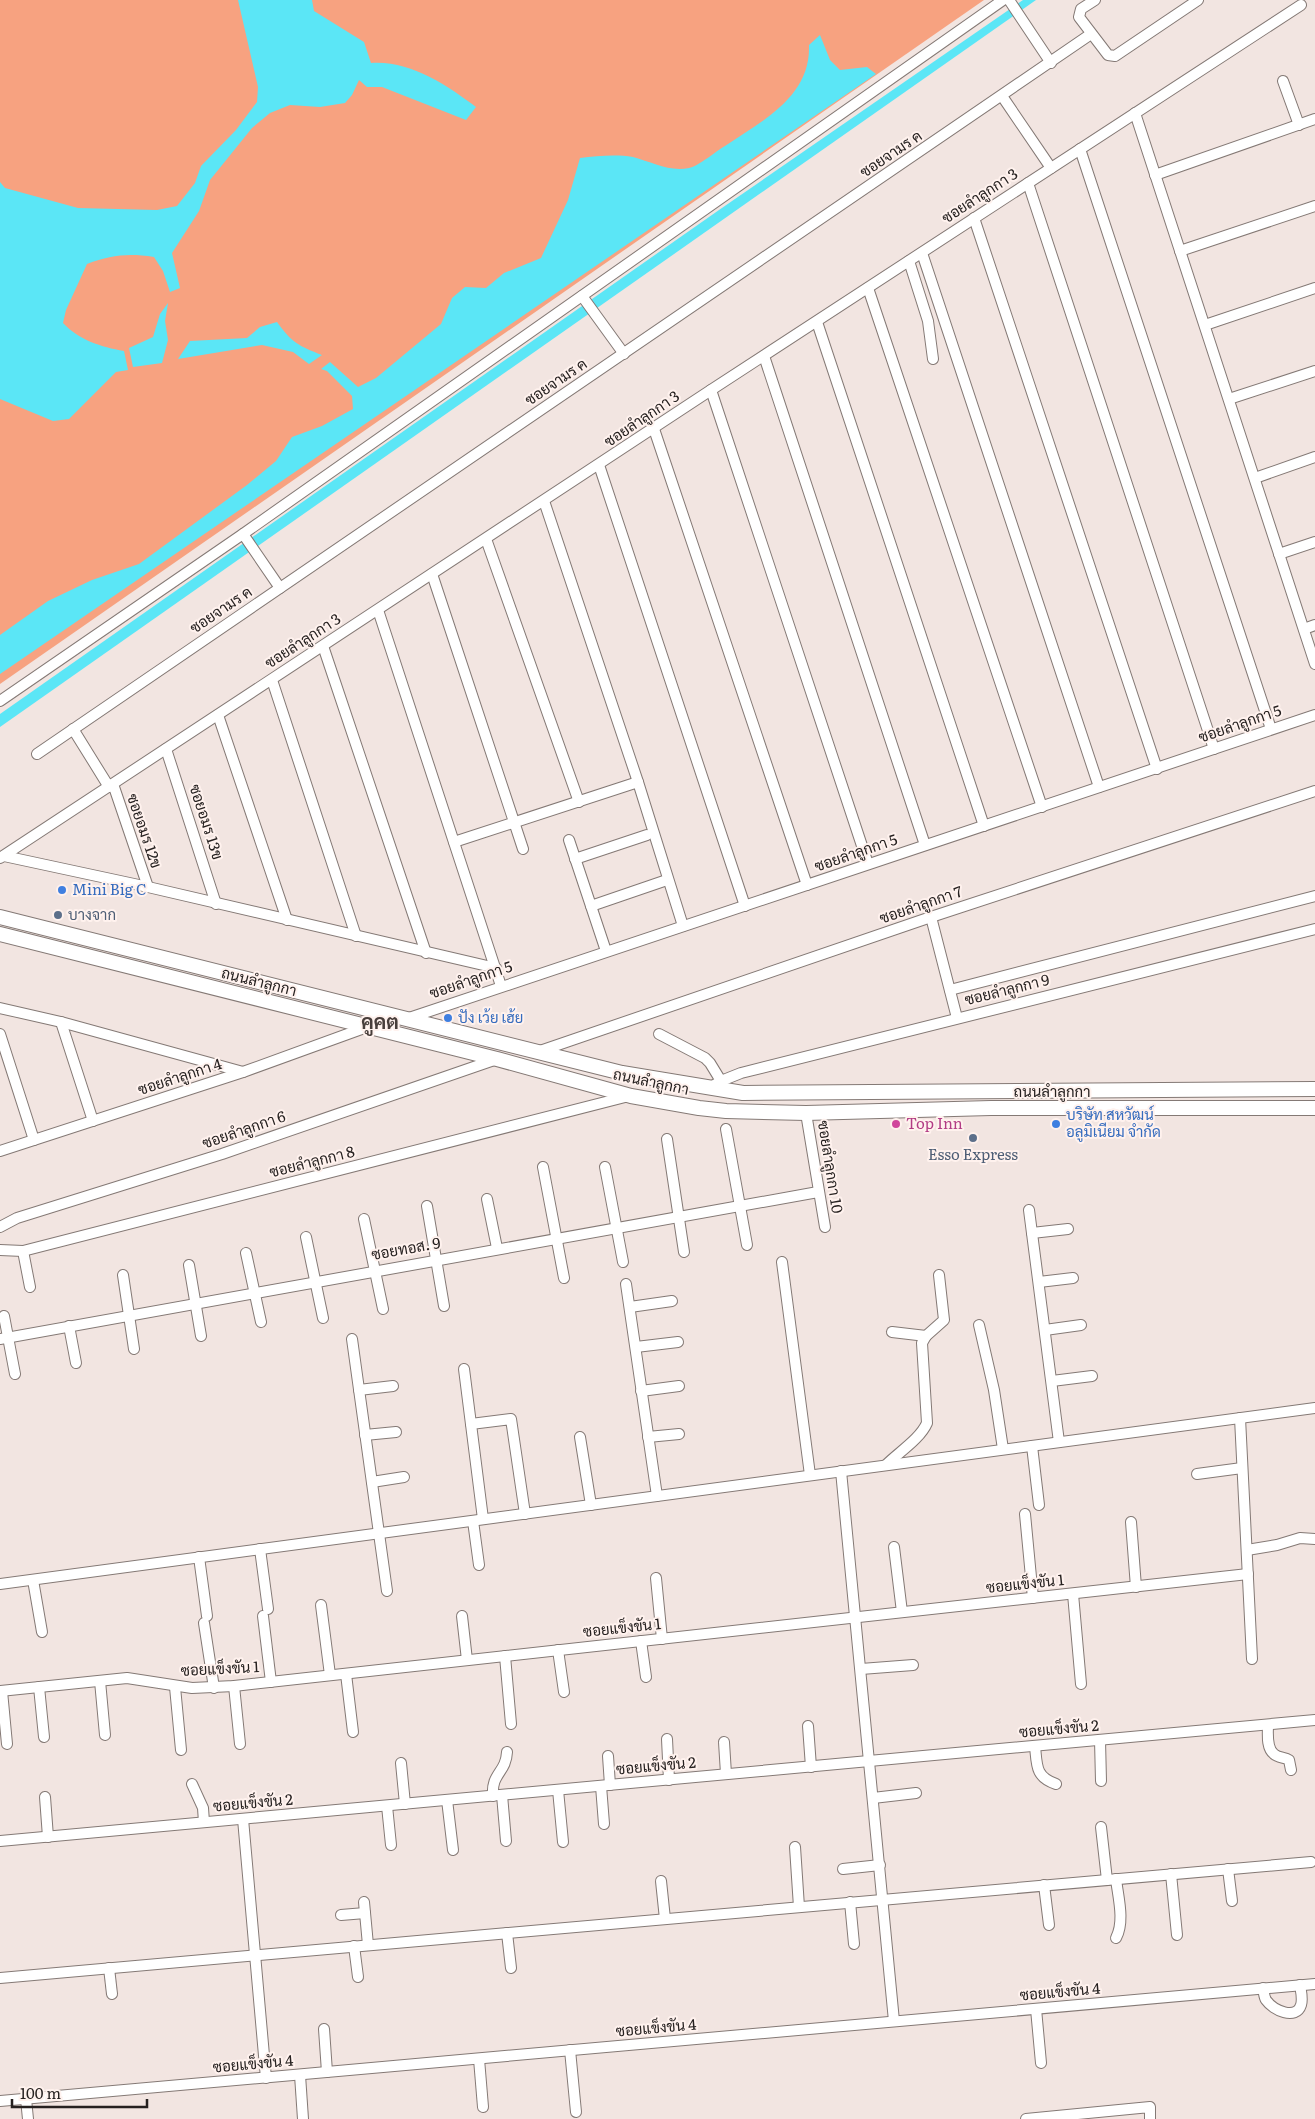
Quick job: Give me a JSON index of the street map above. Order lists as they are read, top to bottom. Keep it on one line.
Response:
{"streets":{"main road":["ถนนลำลูกกา"],"street":["ซอยจามร ค","ซอยลำลูกกา 3","ซอยลำลูกกา 5","ซอยอมร 13ข","ซอยอมร 12ข","ซอยลำลูกกา 7","ซอยลำลูกกา 9","ซอยลำลูกกา 4","ซอยลำลูกกา 6","ซอยลำลูกกา 8","ซอยลำลูกกา 10","ซอยทอส. 9","ซอยแข็งขัน 1","ซอยแข็งขัน 2","ซอยแข็งขัน 4"]},"crossings":[["ซอยจามร ค","ซอยอมร 12ข"],["ซอยลำลูกกา 3","ซอยอมร 13ข"],["ซอยลำลูกกา 3","ซอยอมร 12ข"],["ซอยลำลูกกา 5","ถนนลำลูกกา"],["ซอยลำลูกกา 7","ถนนลำลูกกา"],["ถนนลำลูกกา","ซอยลำลูกกา 9"],["ถนนลำลูกกา","ซอยลำลูกกา 4"],["ถนนลำลูกกา","ซอยลำลูกกา 6"],["ถนนลำลูกกา","ซอยลำลูกกา 8"],["ถนนลำลูกกา","ซอยลำลูกกา 10"],["ซอยลำลูกกา 10","ซอยทอส. 9"]],"districts":["คูคต"],"places":["Mini Big C","บางจาก","ปัง เว้ย เฮ้ย","Top Inn","บริษัท สหวัฒน์ อลูมิเนียม จำกัด","Esso Express"],"scale_bar":"100 m"}
